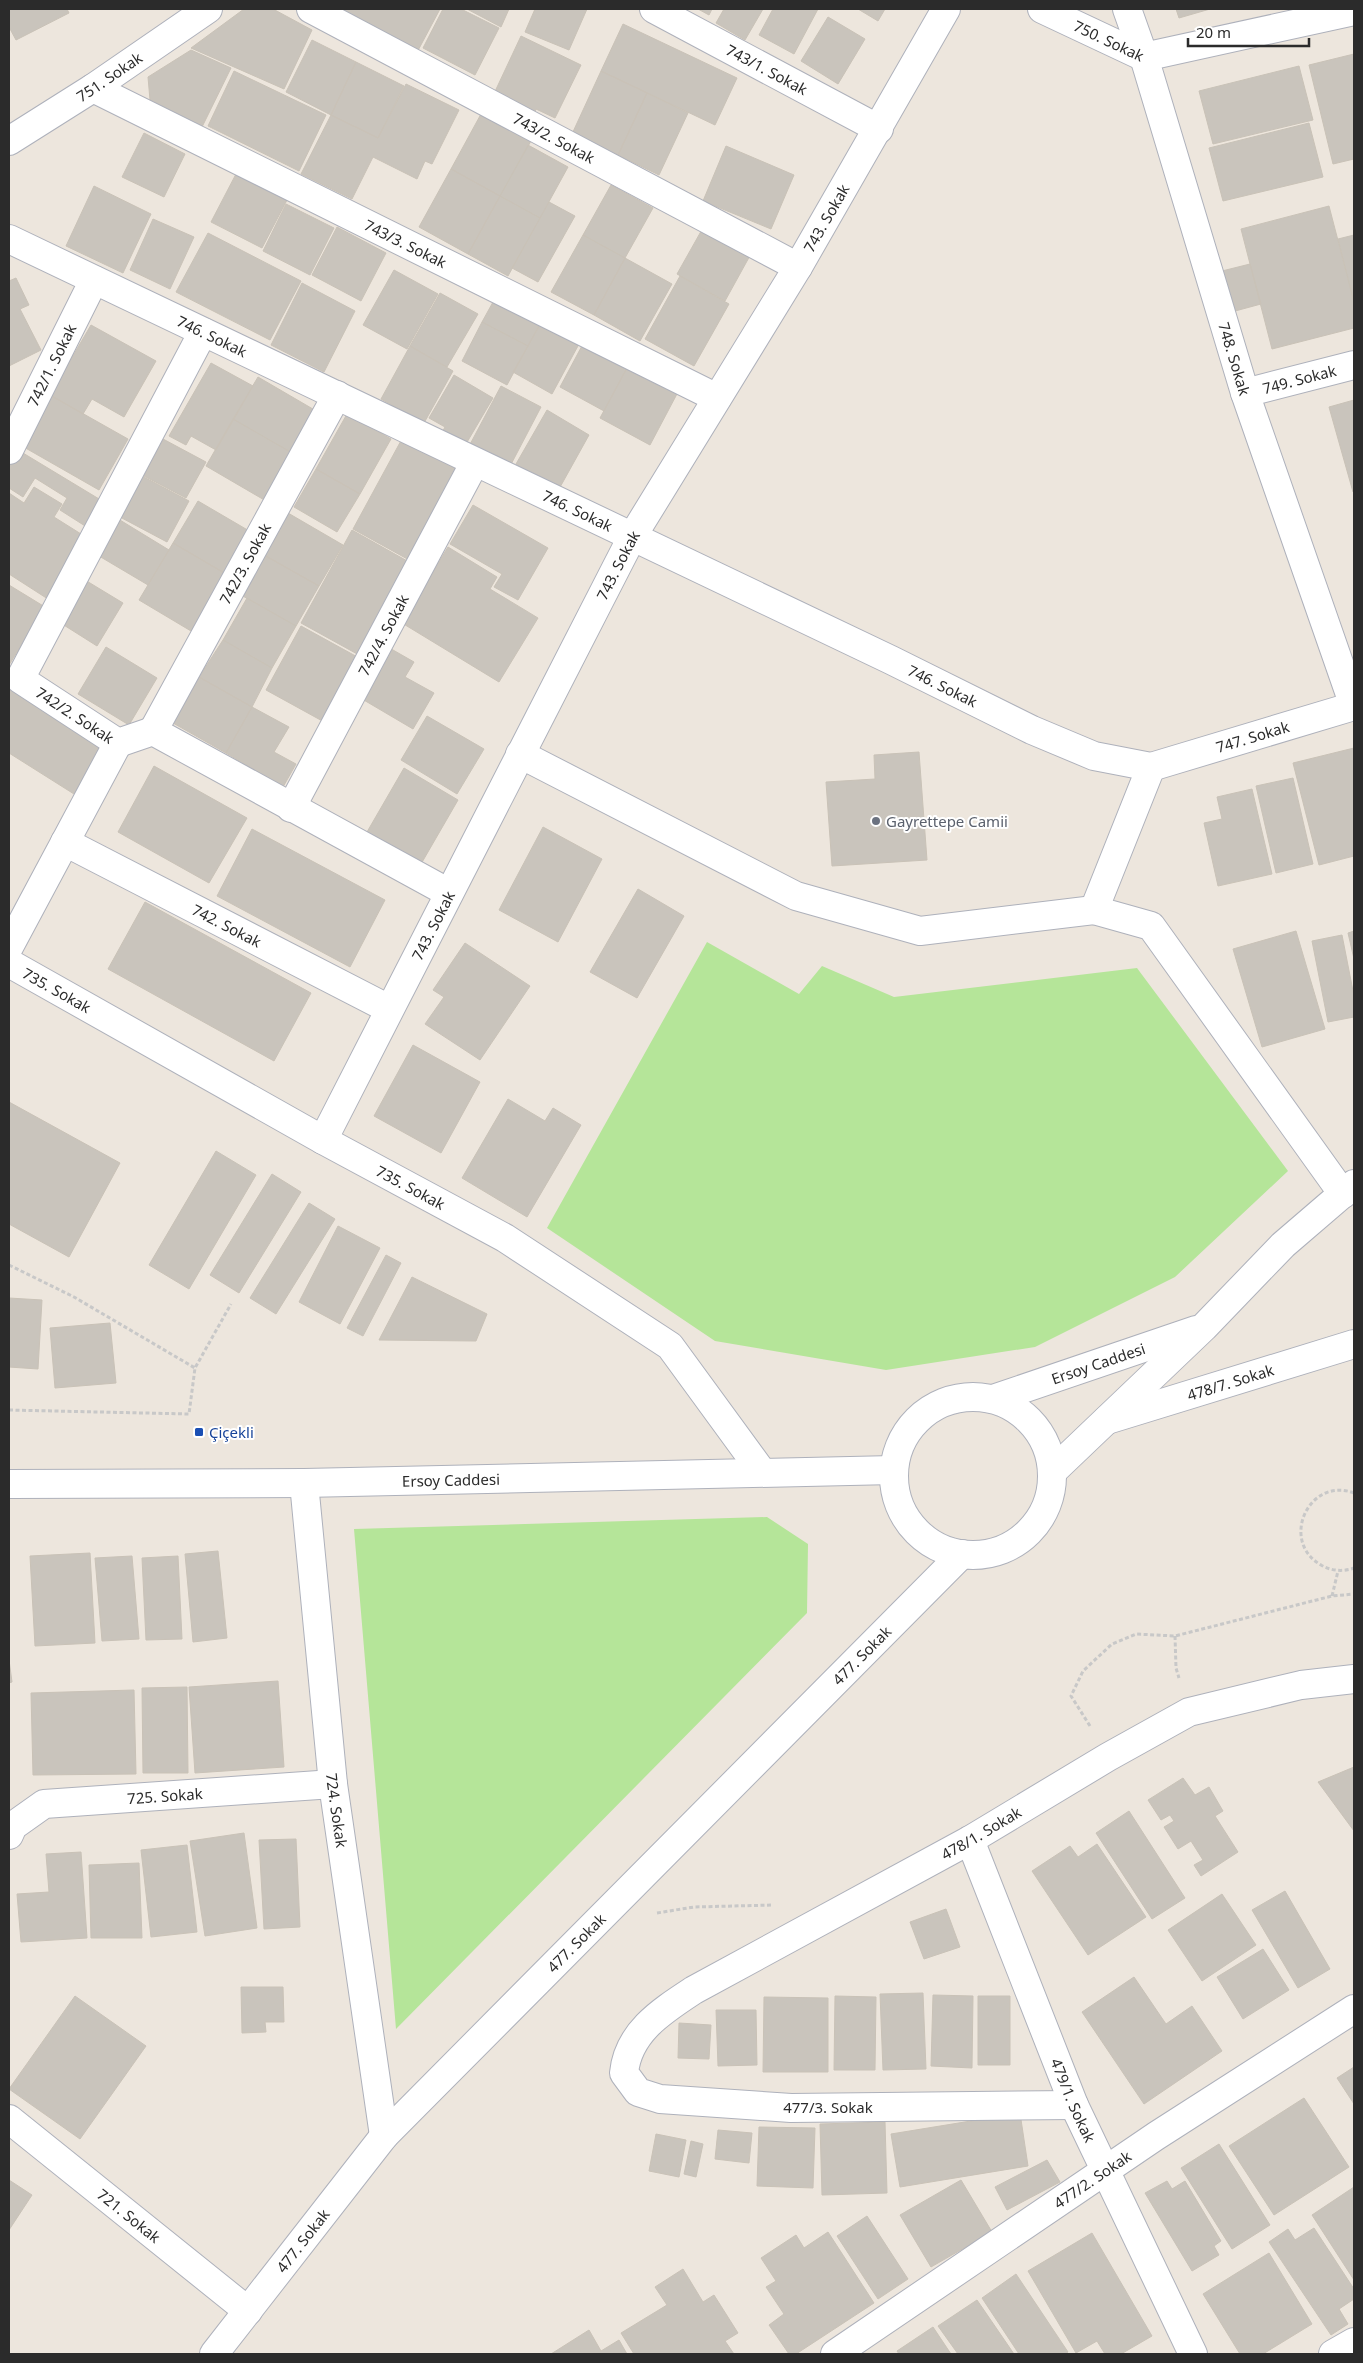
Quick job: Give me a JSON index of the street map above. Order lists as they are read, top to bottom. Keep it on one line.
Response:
{"streets":{"street":["750. Sokak","743/1. Sokak","751. Sokak","743/2. Sokak","743. Sokak","743/3. Sokak","746. Sokak","748. Sokak","742/1. Sokak","749. Sokak","742/3. Sokak","742/4. Sokak","742/2. Sokak","747. Sokak","742. Sokak","735. Sokak","Ersoy Caddesi","478/7. Sokak","477. Sokak","725. Sokak","724. Sokak","478/1. Sokak","479/1. Sokak","477/3. Sokak","477/2. Sokak","721. Sokak"]},"crossings":[["750. Sokak","748. Sokak"],["743/1. Sokak","743. Sokak"],["751. Sokak","743/3. Sokak"],["743/2. Sokak","743. Sokak"],["743. Sokak","743/3. Sokak"],["743. Sokak","746. Sokak"],["743. Sokak","742. Sokak"],["743. Sokak","735. Sokak"],["746. Sokak","742/1. Sokak"],["746. Sokak","742/3. Sokak"],["746. Sokak","742/4. Sokak"],["746. Sokak","742/2. Sokak"],["746. Sokak","747. Sokak"],["748. Sokak","749. Sokak"],["748. Sokak","747. Sokak"],["742/3. Sokak","742/2. Sokak"],["735. Sokak","Ersoy Caddesi"],["Ersoy Caddesi","478/7. Sokak"],["Ersoy Caddesi","477. Sokak"],["Ersoy Caddesi","724. Sokak"],["477. Sokak","724. Sokak"],["477. Sokak","721. Sokak"],["725. Sokak","724. Sokak"],["478/1. Sokak","479/1. Sokak"],["478/1. Sokak","477/3. Sokak"],["479/1. Sokak","477/3. Sokak"],["479/1. Sokak","477/2. Sokak"]],"places":{"other":["Gayrettepe Camii"],"transit":["Çiçekli"]},"scale_bar":"20 m"}
